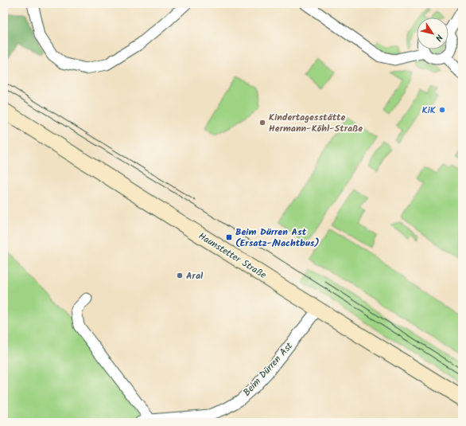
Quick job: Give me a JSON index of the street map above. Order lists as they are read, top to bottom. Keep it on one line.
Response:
{"streets":{"main road":["Haunstetter Straße"],"street":["Beim Dürren Ast"]},"crossings":[["Haunstetter Straße","Beim Dürren Ast"]],"places":{"other":["KiK","Kindertagesstätte Hermann-Köhl-Straße","Aral"],"transit":["Beim Dürren Ast (Ersatz-/Nachtbus)"]},"north":"bottom right"}
